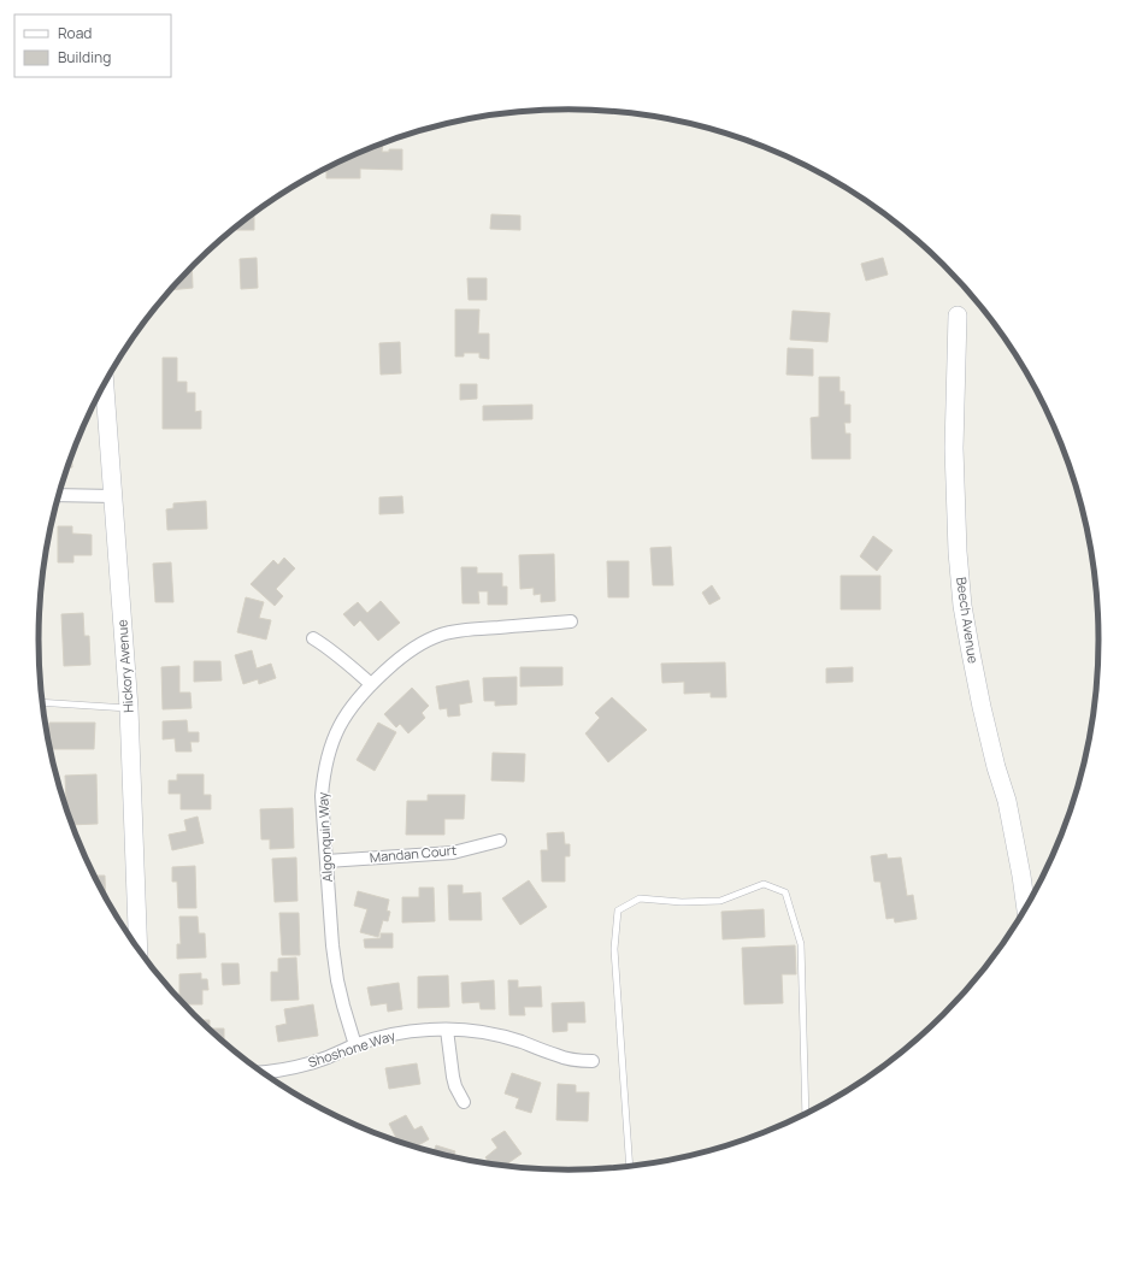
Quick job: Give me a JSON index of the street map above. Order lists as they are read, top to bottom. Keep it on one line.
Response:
{"streets":{"street":["Beech Avenue","Hickory Avenue","Algonquin Way","Mandan Court","Shoshone Way"]},"crossings":[["Algonquin Way","Mandan Court"],["Algonquin Way","Shoshone Way"]],"legend":["Road","Building"]}
